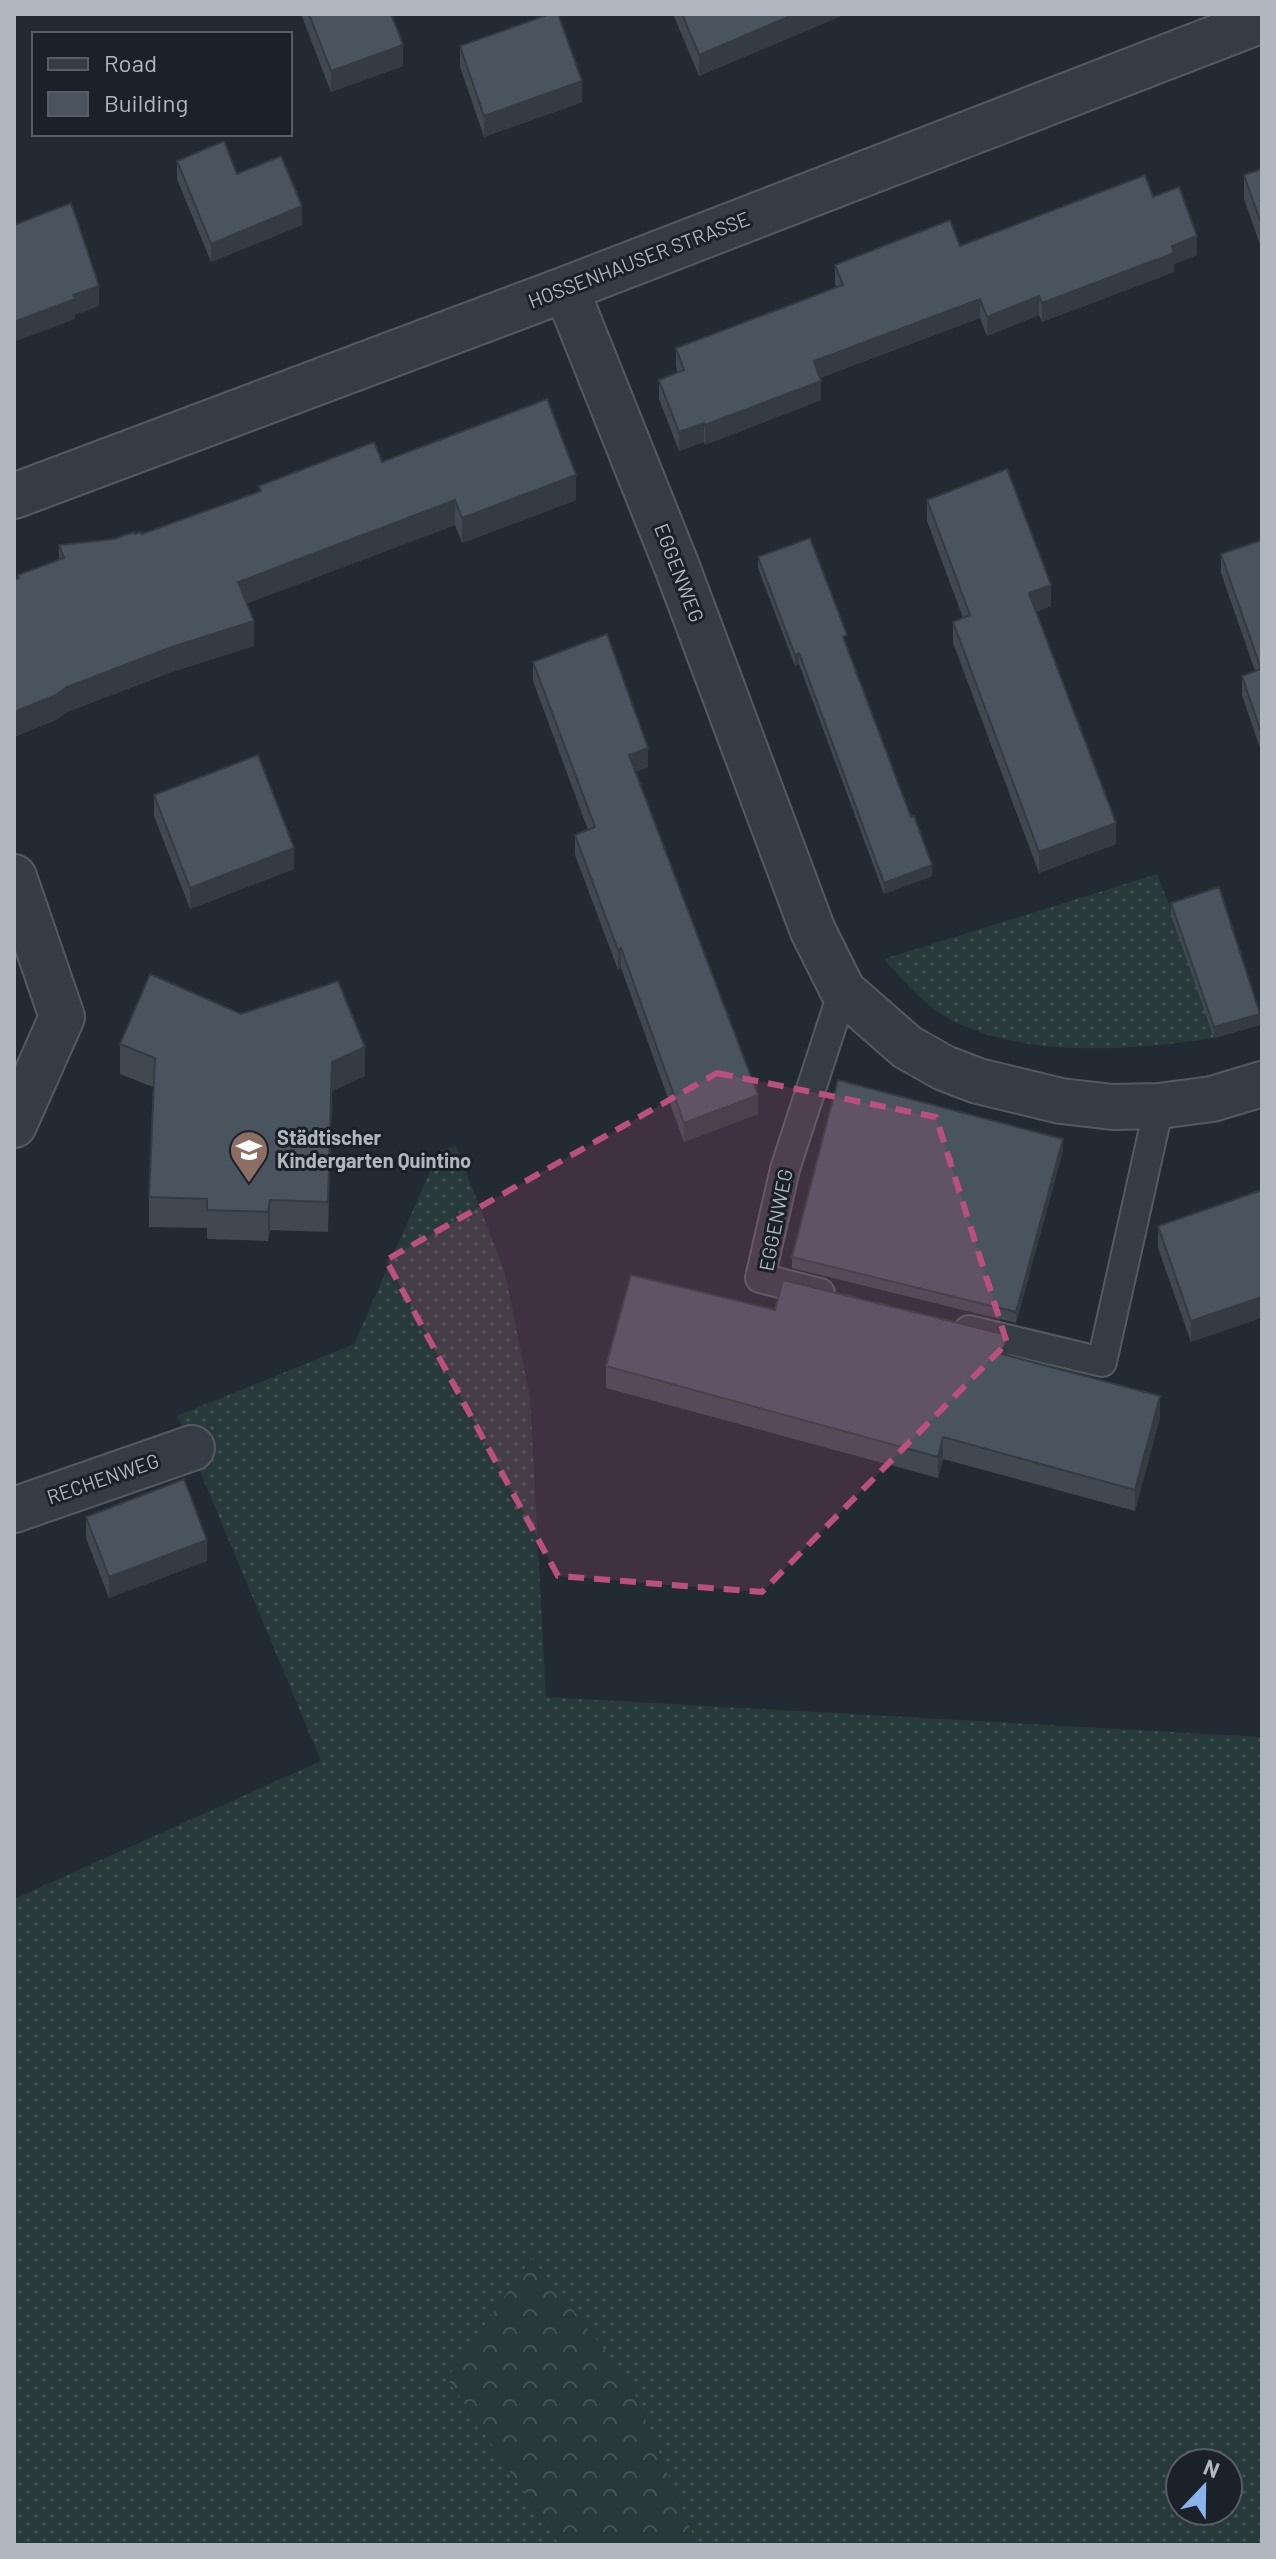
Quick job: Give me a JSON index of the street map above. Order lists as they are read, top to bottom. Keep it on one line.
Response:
{"streets":{"street":["HOSSENHAUSER STRASSE","EGGENWEG","RECHENWEG"]},"crossings":[["HOSSENHAUSER STRASSE","EGGENWEG"]],"places":{"school or university":["Städtischer Kindergarten Quintino"]},"legend":["Road","Building"],"north":"top"}
